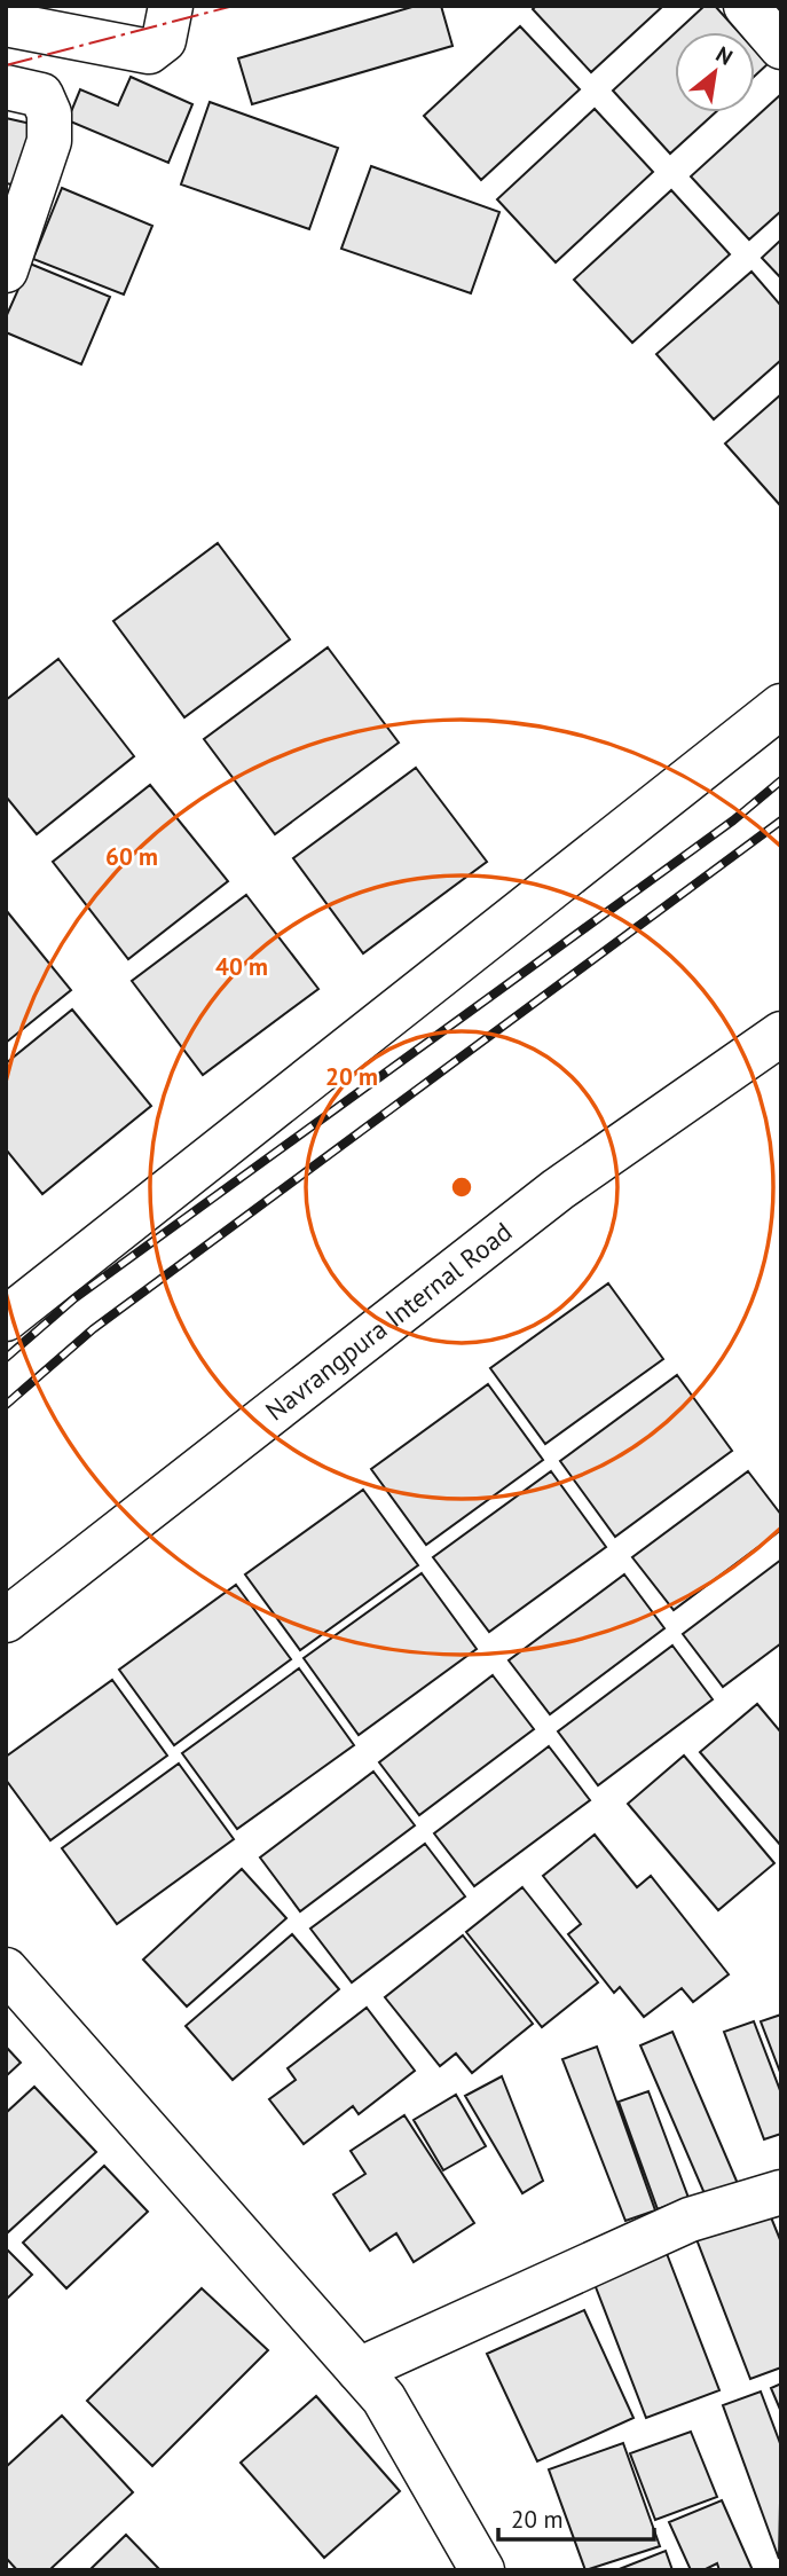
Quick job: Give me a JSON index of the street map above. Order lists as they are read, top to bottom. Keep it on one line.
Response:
{"streets":{"street":["Navrangpura Internal Road"]},"scale_bar":"20 m","north":"top right","rings":["60 m","40 m","20 m"]}
